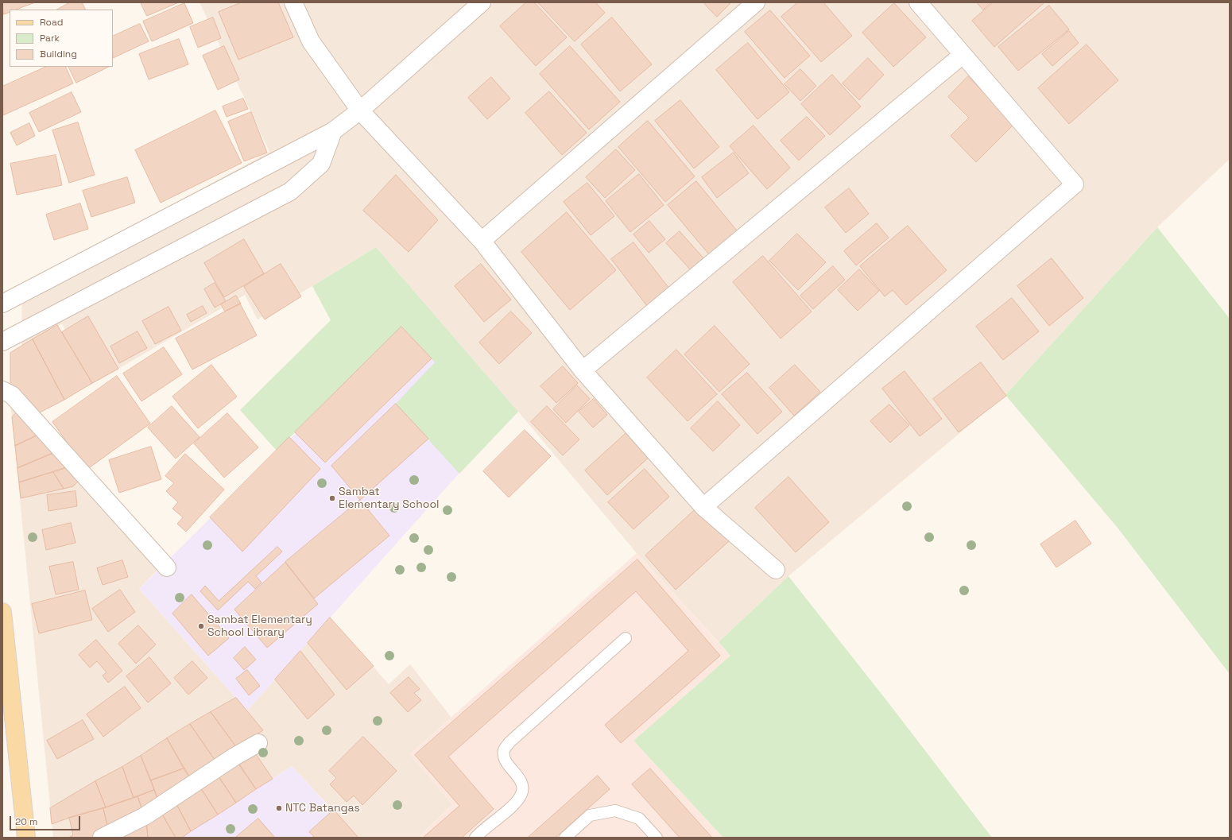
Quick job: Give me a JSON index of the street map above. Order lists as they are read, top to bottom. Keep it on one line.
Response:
{"places":["Sambat Elementary School","Sambat Elementary School Library","NTC Batangas"],"legend":["Road","Park","Building"],"scale_bar":"20 m"}
